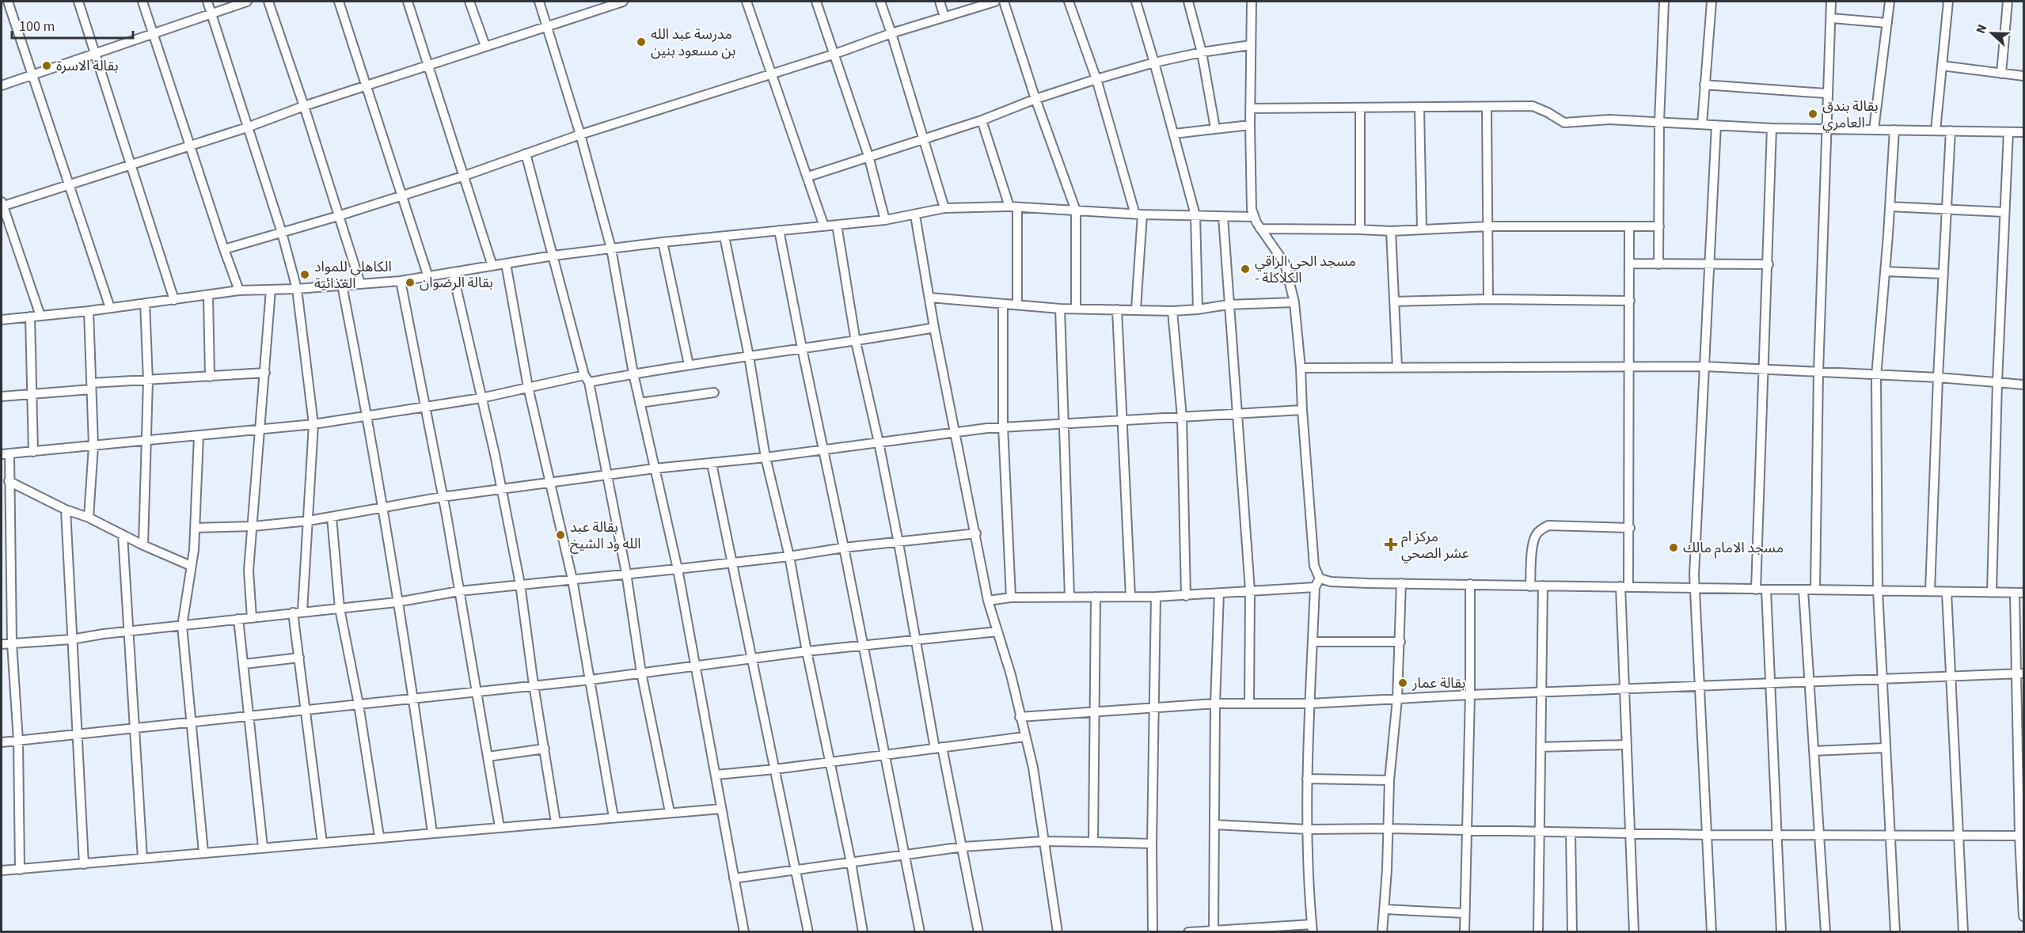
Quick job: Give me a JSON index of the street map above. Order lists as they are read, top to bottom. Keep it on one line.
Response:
{"places":{"other":["مدرسة عبد الله بن مسعود بنين","بقالة الاسرة","بقالة بندق العامري","مسجد الحي الراقي - الكلاكلة","الكاهلي للمواد الغذائية","بقالة الرضوان","بقالة عبد الله ود الشيخ","مسجد الامام مالك","بقالة عمار"],"health":["مركز ام عشر الصحي"]},"scale_bar":"100 m","north":"left"}
